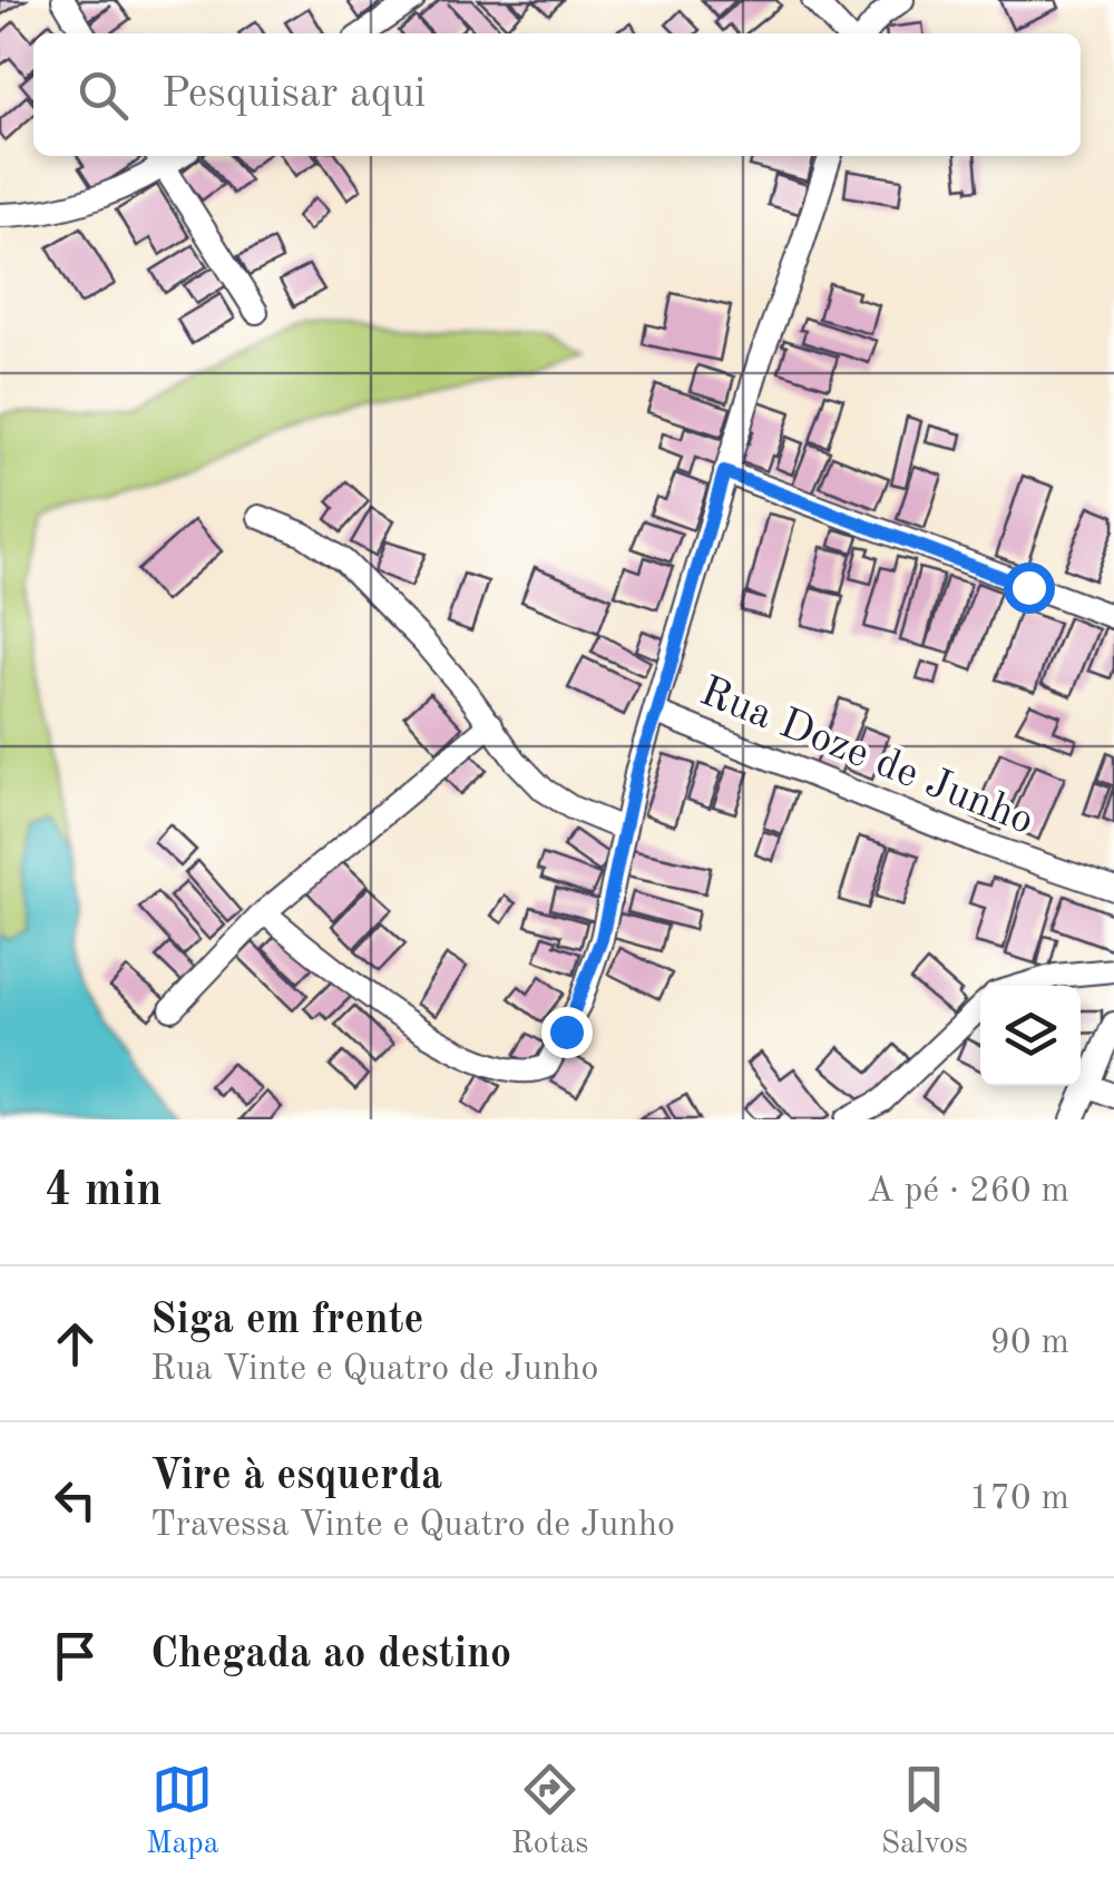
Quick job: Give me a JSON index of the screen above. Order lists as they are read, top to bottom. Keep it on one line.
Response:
{"streets":{"street":["Rua Doze de Junho"]},"page":{"search":"Pesquisar aqui","heading":["4 min","A pé · 260 m"],"list":[["Siga em frente","Rua Vinte e Quatro de Junho","90 m"],["Vire à esquerda","Travessa Vinte e Quatro de Junho","170 m"],"Chegada ao destino"],"nav":["Mapa","Rotas","Salvos"]}}
